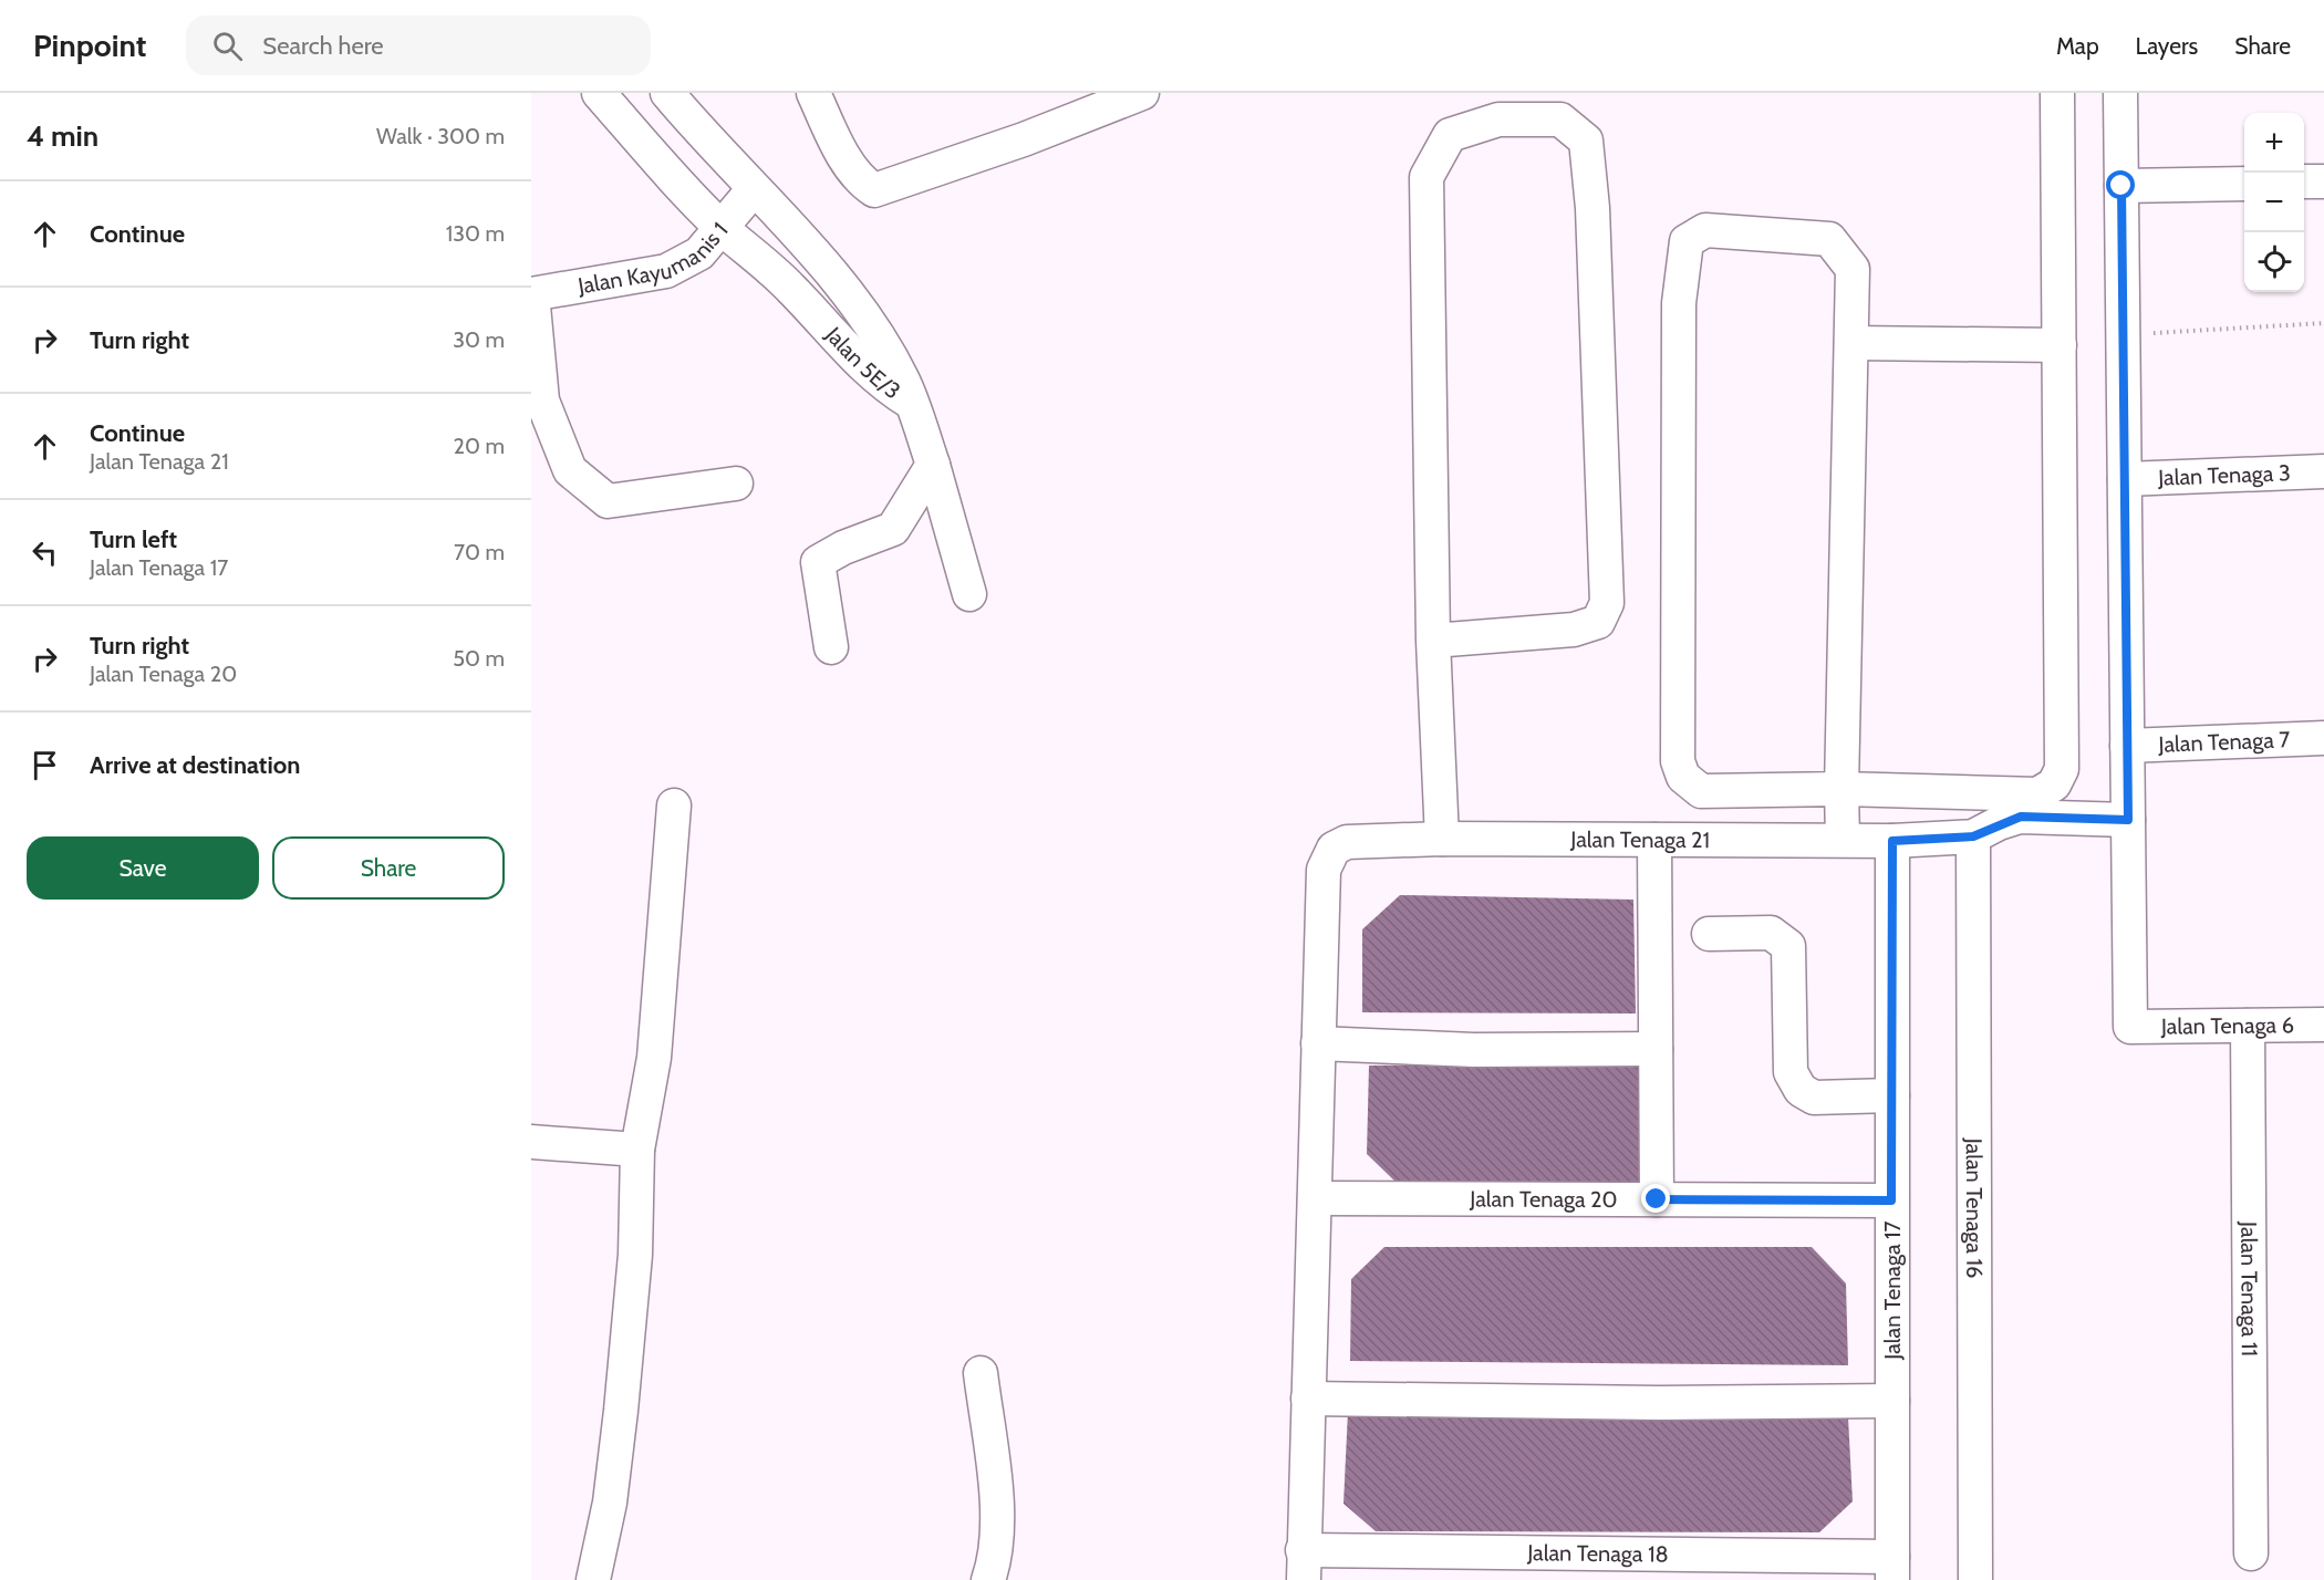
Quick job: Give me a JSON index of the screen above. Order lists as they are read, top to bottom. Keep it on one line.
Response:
{"streets":{"street":["Jalan Kayumanis 1","Jalan 5E/3","Jalan Tenaga 3","Jalan Tenaga 7","Jalan Tenaga 21","Jalan Tenaga 6","Jalan Tenaga 20","Jalan Tenaga 16","Jalan Tenaga 11","Jalan Tenaga 17","Jalan Tenaga 18"]},"crossings":[["Jalan Kayumanis 1","Jalan 5E/3"],["Jalan Tenaga 21","Jalan Tenaga 6"],["Jalan Tenaga 21","Jalan Tenaga 16"],["Jalan Tenaga 21","Jalan Tenaga 17"],["Jalan Tenaga 6","Jalan Tenaga 11"],["Jalan Tenaga 20","Jalan Tenaga 17"],["Jalan Tenaga 17","Jalan Tenaga 18"]],"page":{"header":"Pinpoint","search":"Search here","nav":["Map","Layers","Share"],"heading":["4 min","Walk · 300 m"],"map_buttons":["+","−"],"list":[["Continue","130 m"],["Turn right","30 m"],["Continue","Jalan Tenaga 21","20 m"],["Turn left","Jalan Tenaga 17","70 m"],["Turn right","Jalan Tenaga 20","50 m"],"Arrive at destination"],"buttons":["Save","Share"]}}
